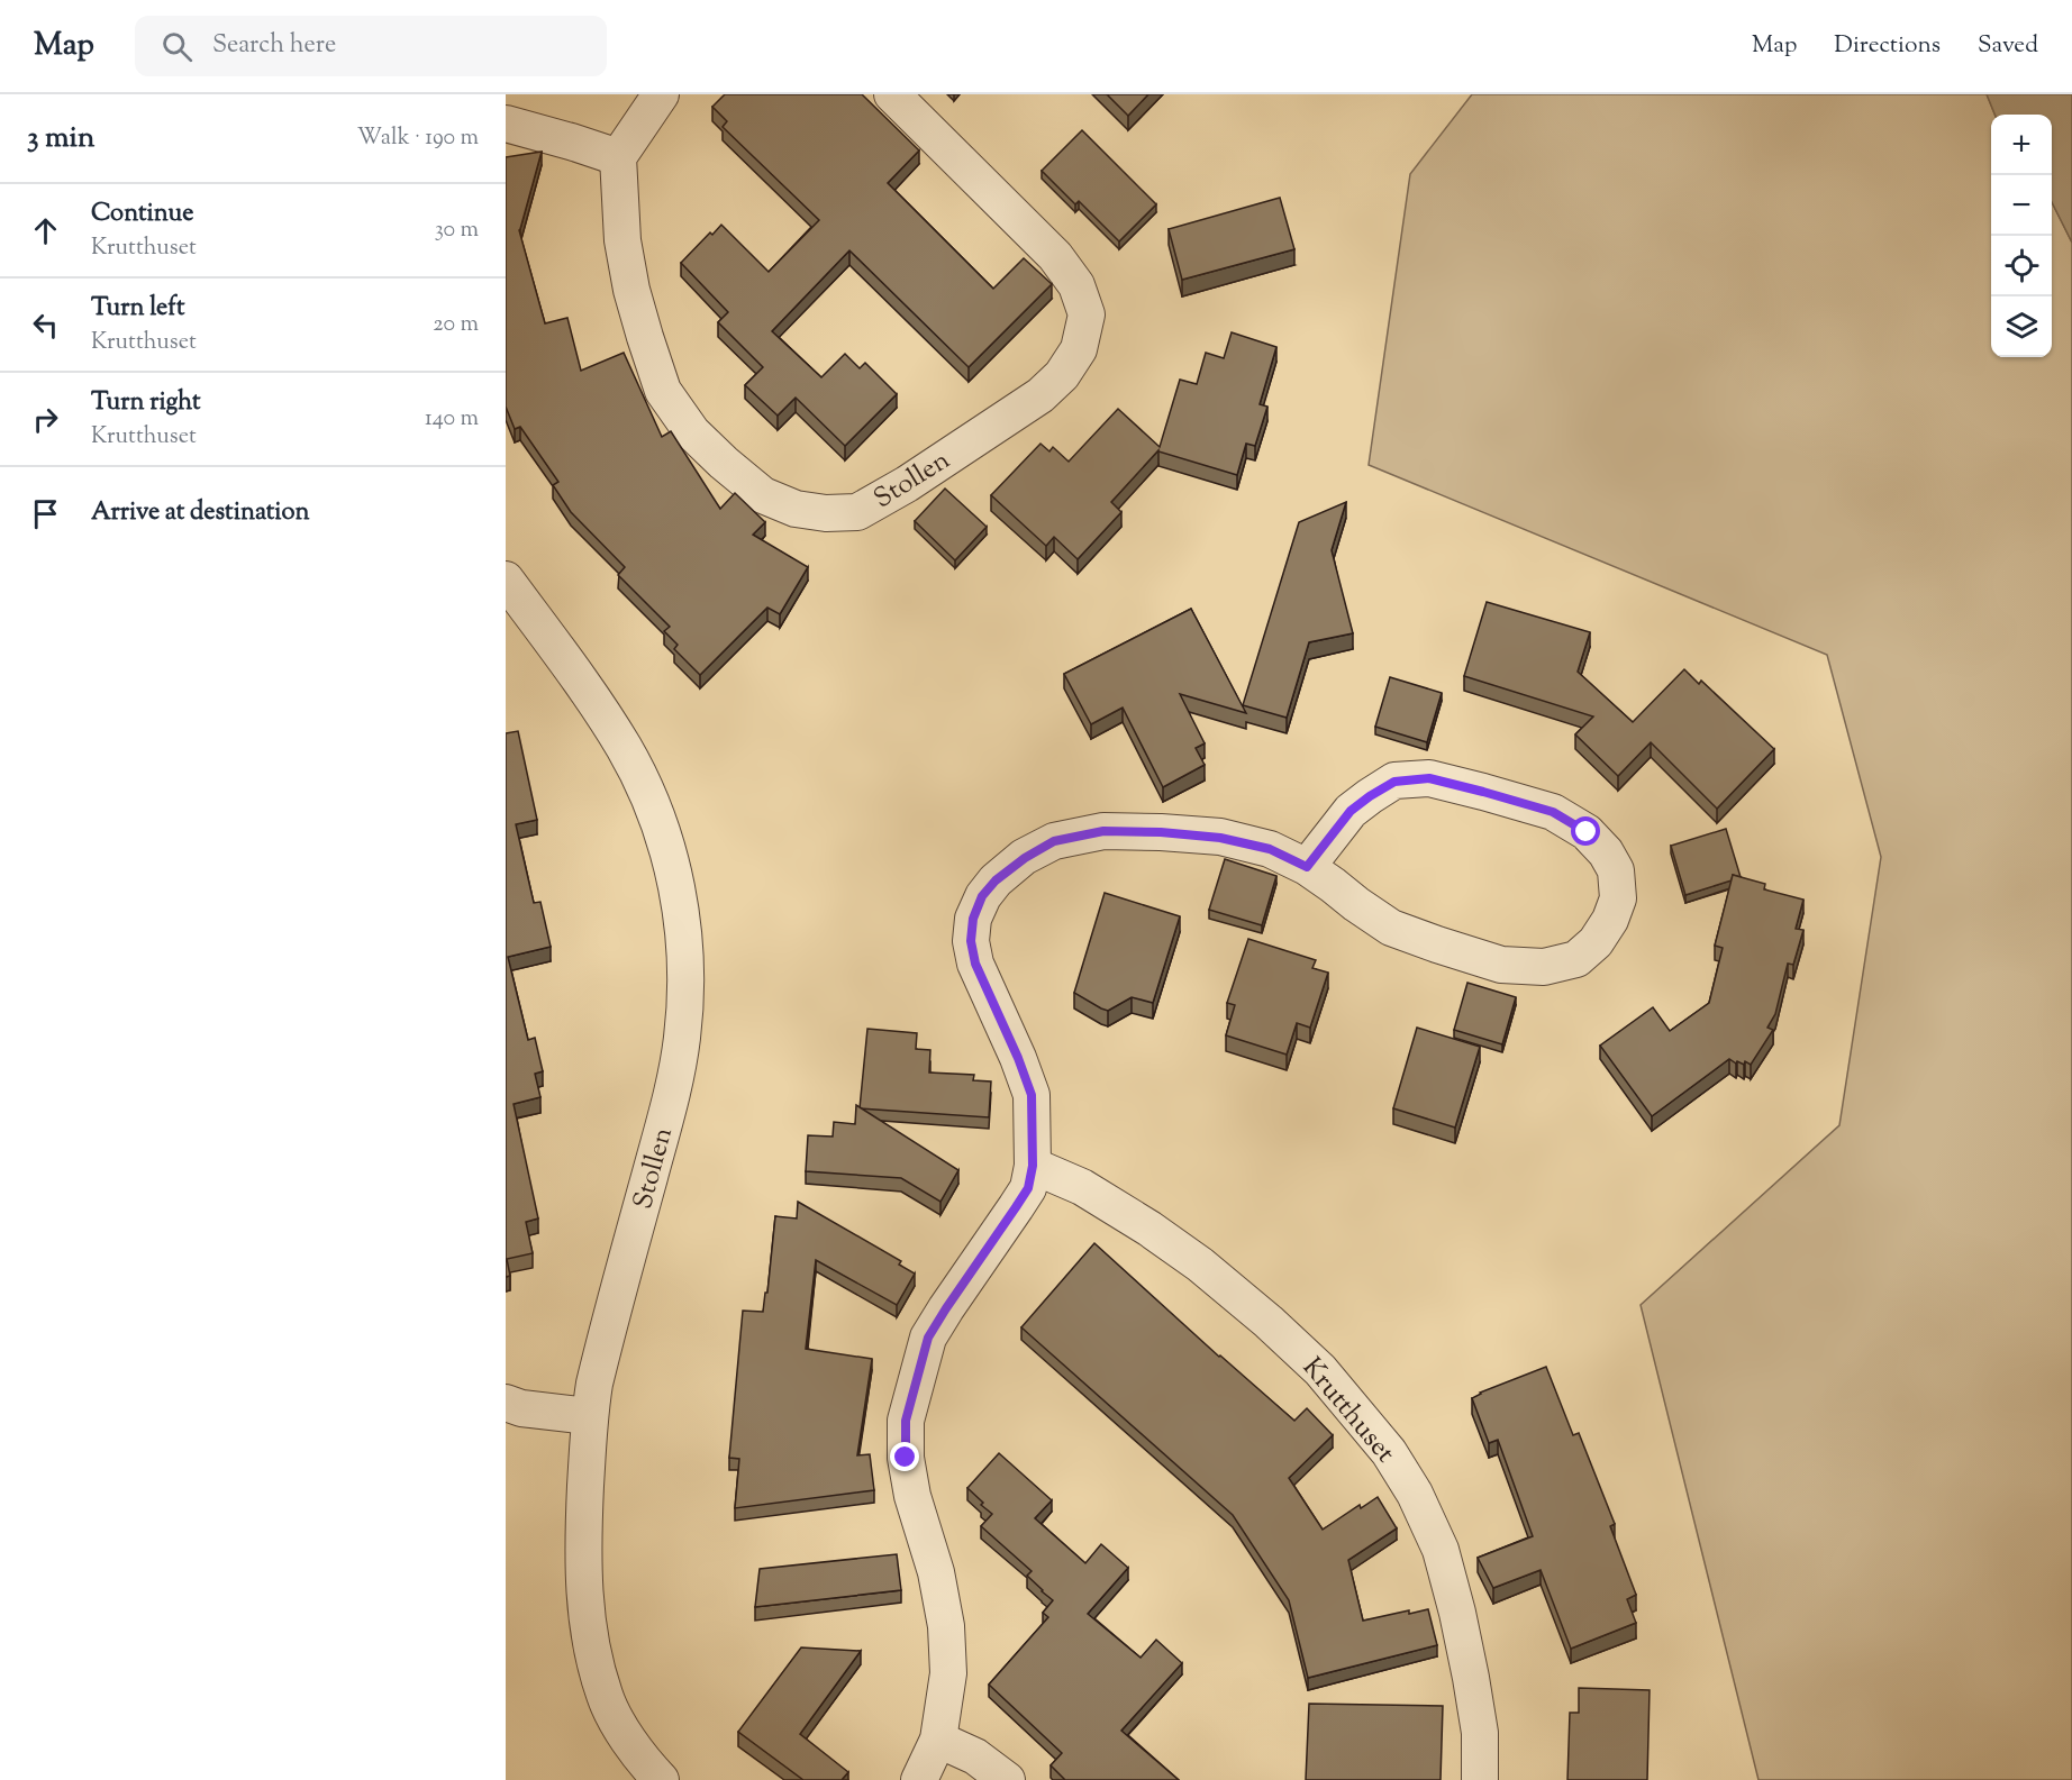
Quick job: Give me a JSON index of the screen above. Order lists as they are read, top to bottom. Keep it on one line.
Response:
{"streets":{"street":["Stollen","Krutthuset"]},"page":{"header":"Map","search":"Search here","nav":["Map","Directions","Saved"],"heading":["3 min","Walk · 190 m"],"map_buttons":["+","−"],"list":[["Continue","Krutthuset","30 m"],["Turn left","Krutthuset","20 m"],["Turn right","Krutthuset","140 m"],"Arrive at destination"]}}
